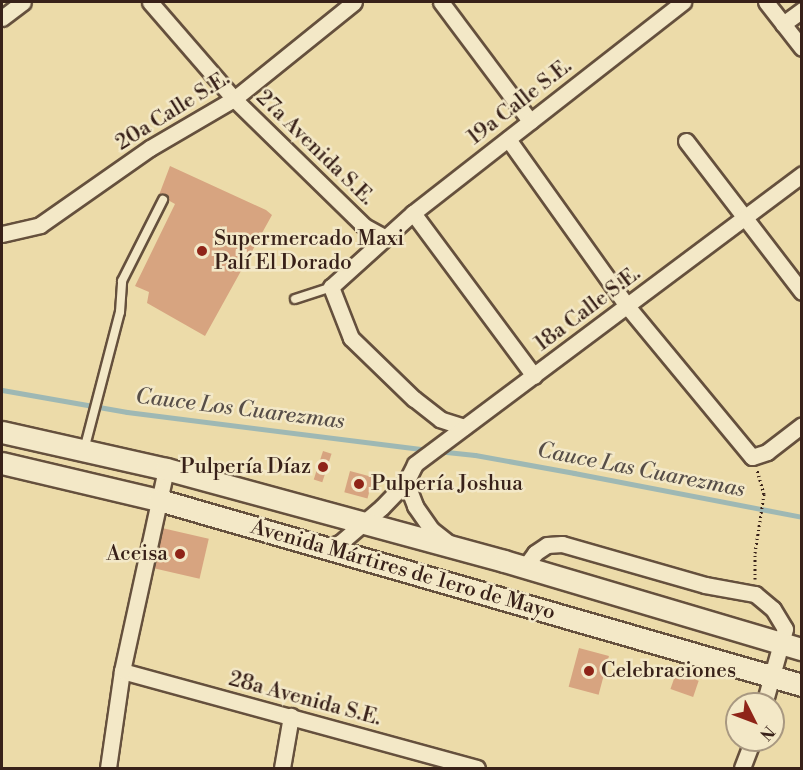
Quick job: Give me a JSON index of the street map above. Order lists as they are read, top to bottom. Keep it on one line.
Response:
{"streets":{"main road":["Avenida Mártires de 1ero de Mayo"],"street":["19a Calle S.E.","20a Calle S.E.","27a Avenida S.E.","18a Calle S.E.","28a Avenida S.E."]},"crossings":[["19a Calle S.E.","27a Avenida S.E."],["20a Calle S.E.","27a Avenida S.E."],["18a Calle S.E.","Avenida Mártires de 1ero de Mayo"]],"water":["Cauce Los Cuarezmas","Cauce Las Cuarezmas"],"places":["Supermercado Maxi Palí El Dorado","Pulpería Díaz","Pulpería Joshua","Aceisa","Celebraciones"],"north":"bottom right"}
